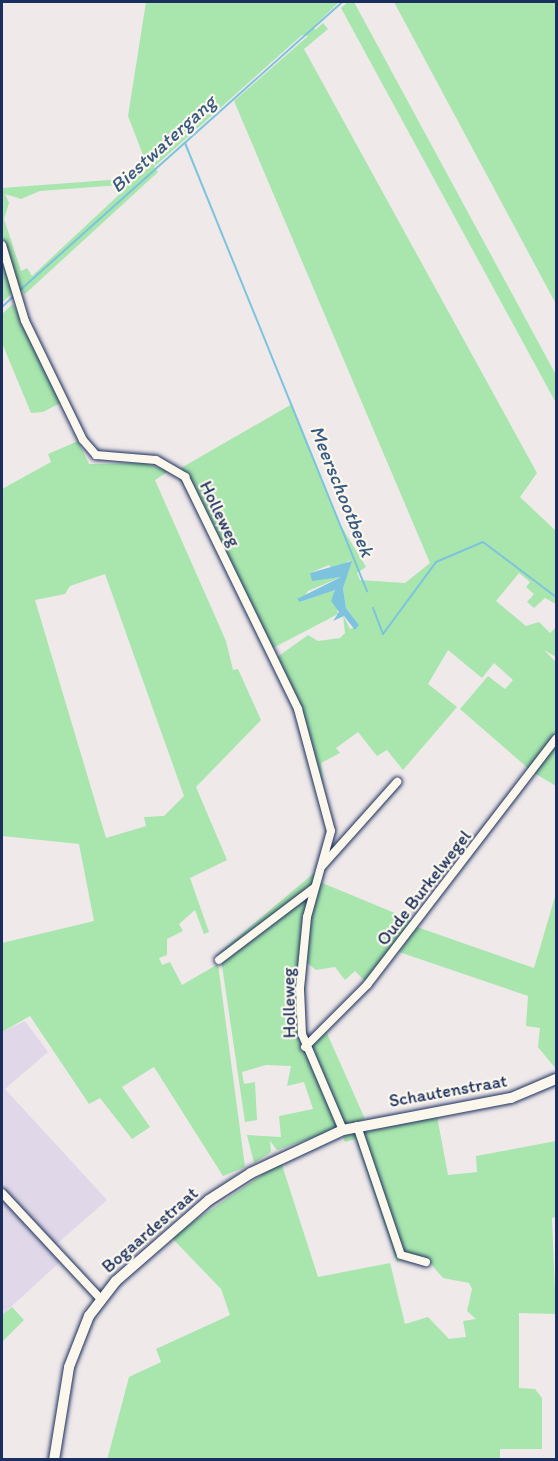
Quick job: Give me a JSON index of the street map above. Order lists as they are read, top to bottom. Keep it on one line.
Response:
{"streets":{"street":["Holleweg","Oude Burkelwegel","Schautenstraat","Bogaardestraat"]},"crossings":[["Holleweg","Oude Burkelwegel"],["Holleweg","Schautenstraat"],["Holleweg","Bogaardestraat"],["Schautenstraat","Bogaardestraat"]],"water":["Biestwatergang","Meerschootbeek"]}
